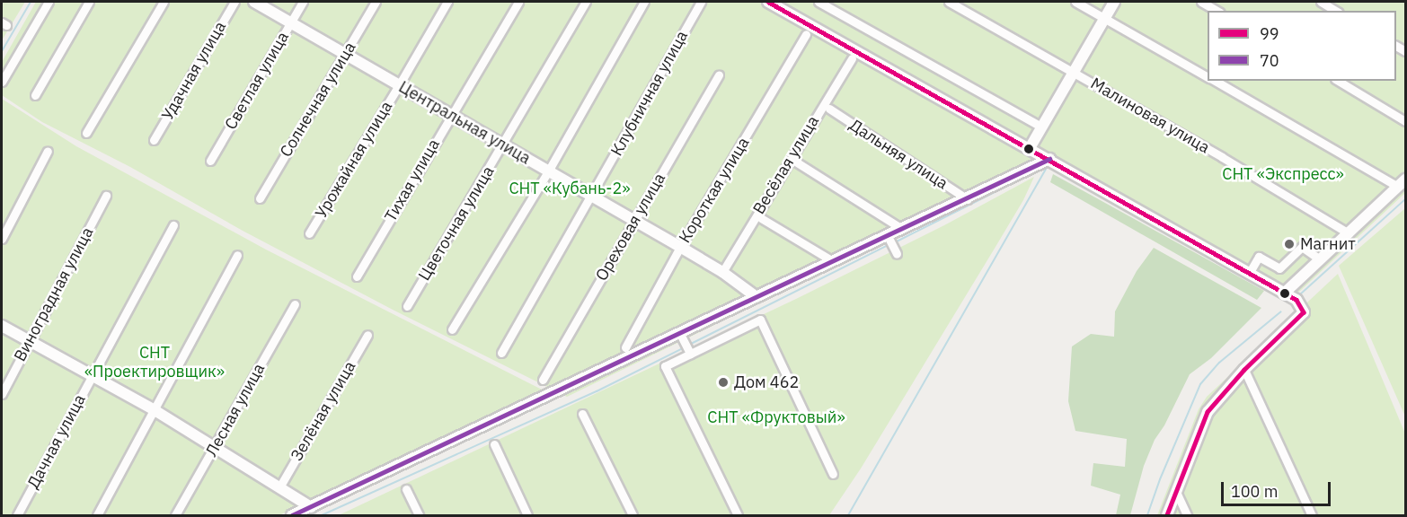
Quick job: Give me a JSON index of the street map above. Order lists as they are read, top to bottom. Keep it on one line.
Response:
{"streets":{"street":["Удачная улица","Светлая улица","Клубничная улица","Солнечная улица","Малиновая улица","Центральная улица","Дальняя улица","Урожайная улица","Весёлая улица","Тихая улица","Короткая улица","Цветочная улица","Ореховая улица","Виноградная улица","Лесная улица","Зелёная улица","Дачная улица"]},"crossings":[["Светлая улица","Центральная улица"],["Клубничная улица","Центральная улица"],["Солнечная улица","Центральная улица"],["Центральная улица","Урожайная улица"],["Центральная улица","Весёлая улица"],["Центральная улица","Тихая улица"],["Центральная улица","Короткая улица"],["Центральная улица","Цветочная улица"],["Центральная улица","Ореховая улица"]],"parks":["СНТ «Экспресс»","СНТ «Кубань-2»","СНТ «Проектировщик»","СНТ «Фруктовый»"],"places":["Магнит","Дом 462"],"lines":["transit line 99","transit line 70"],"legend":["99","70"],"scale_bar":"100 m"}
